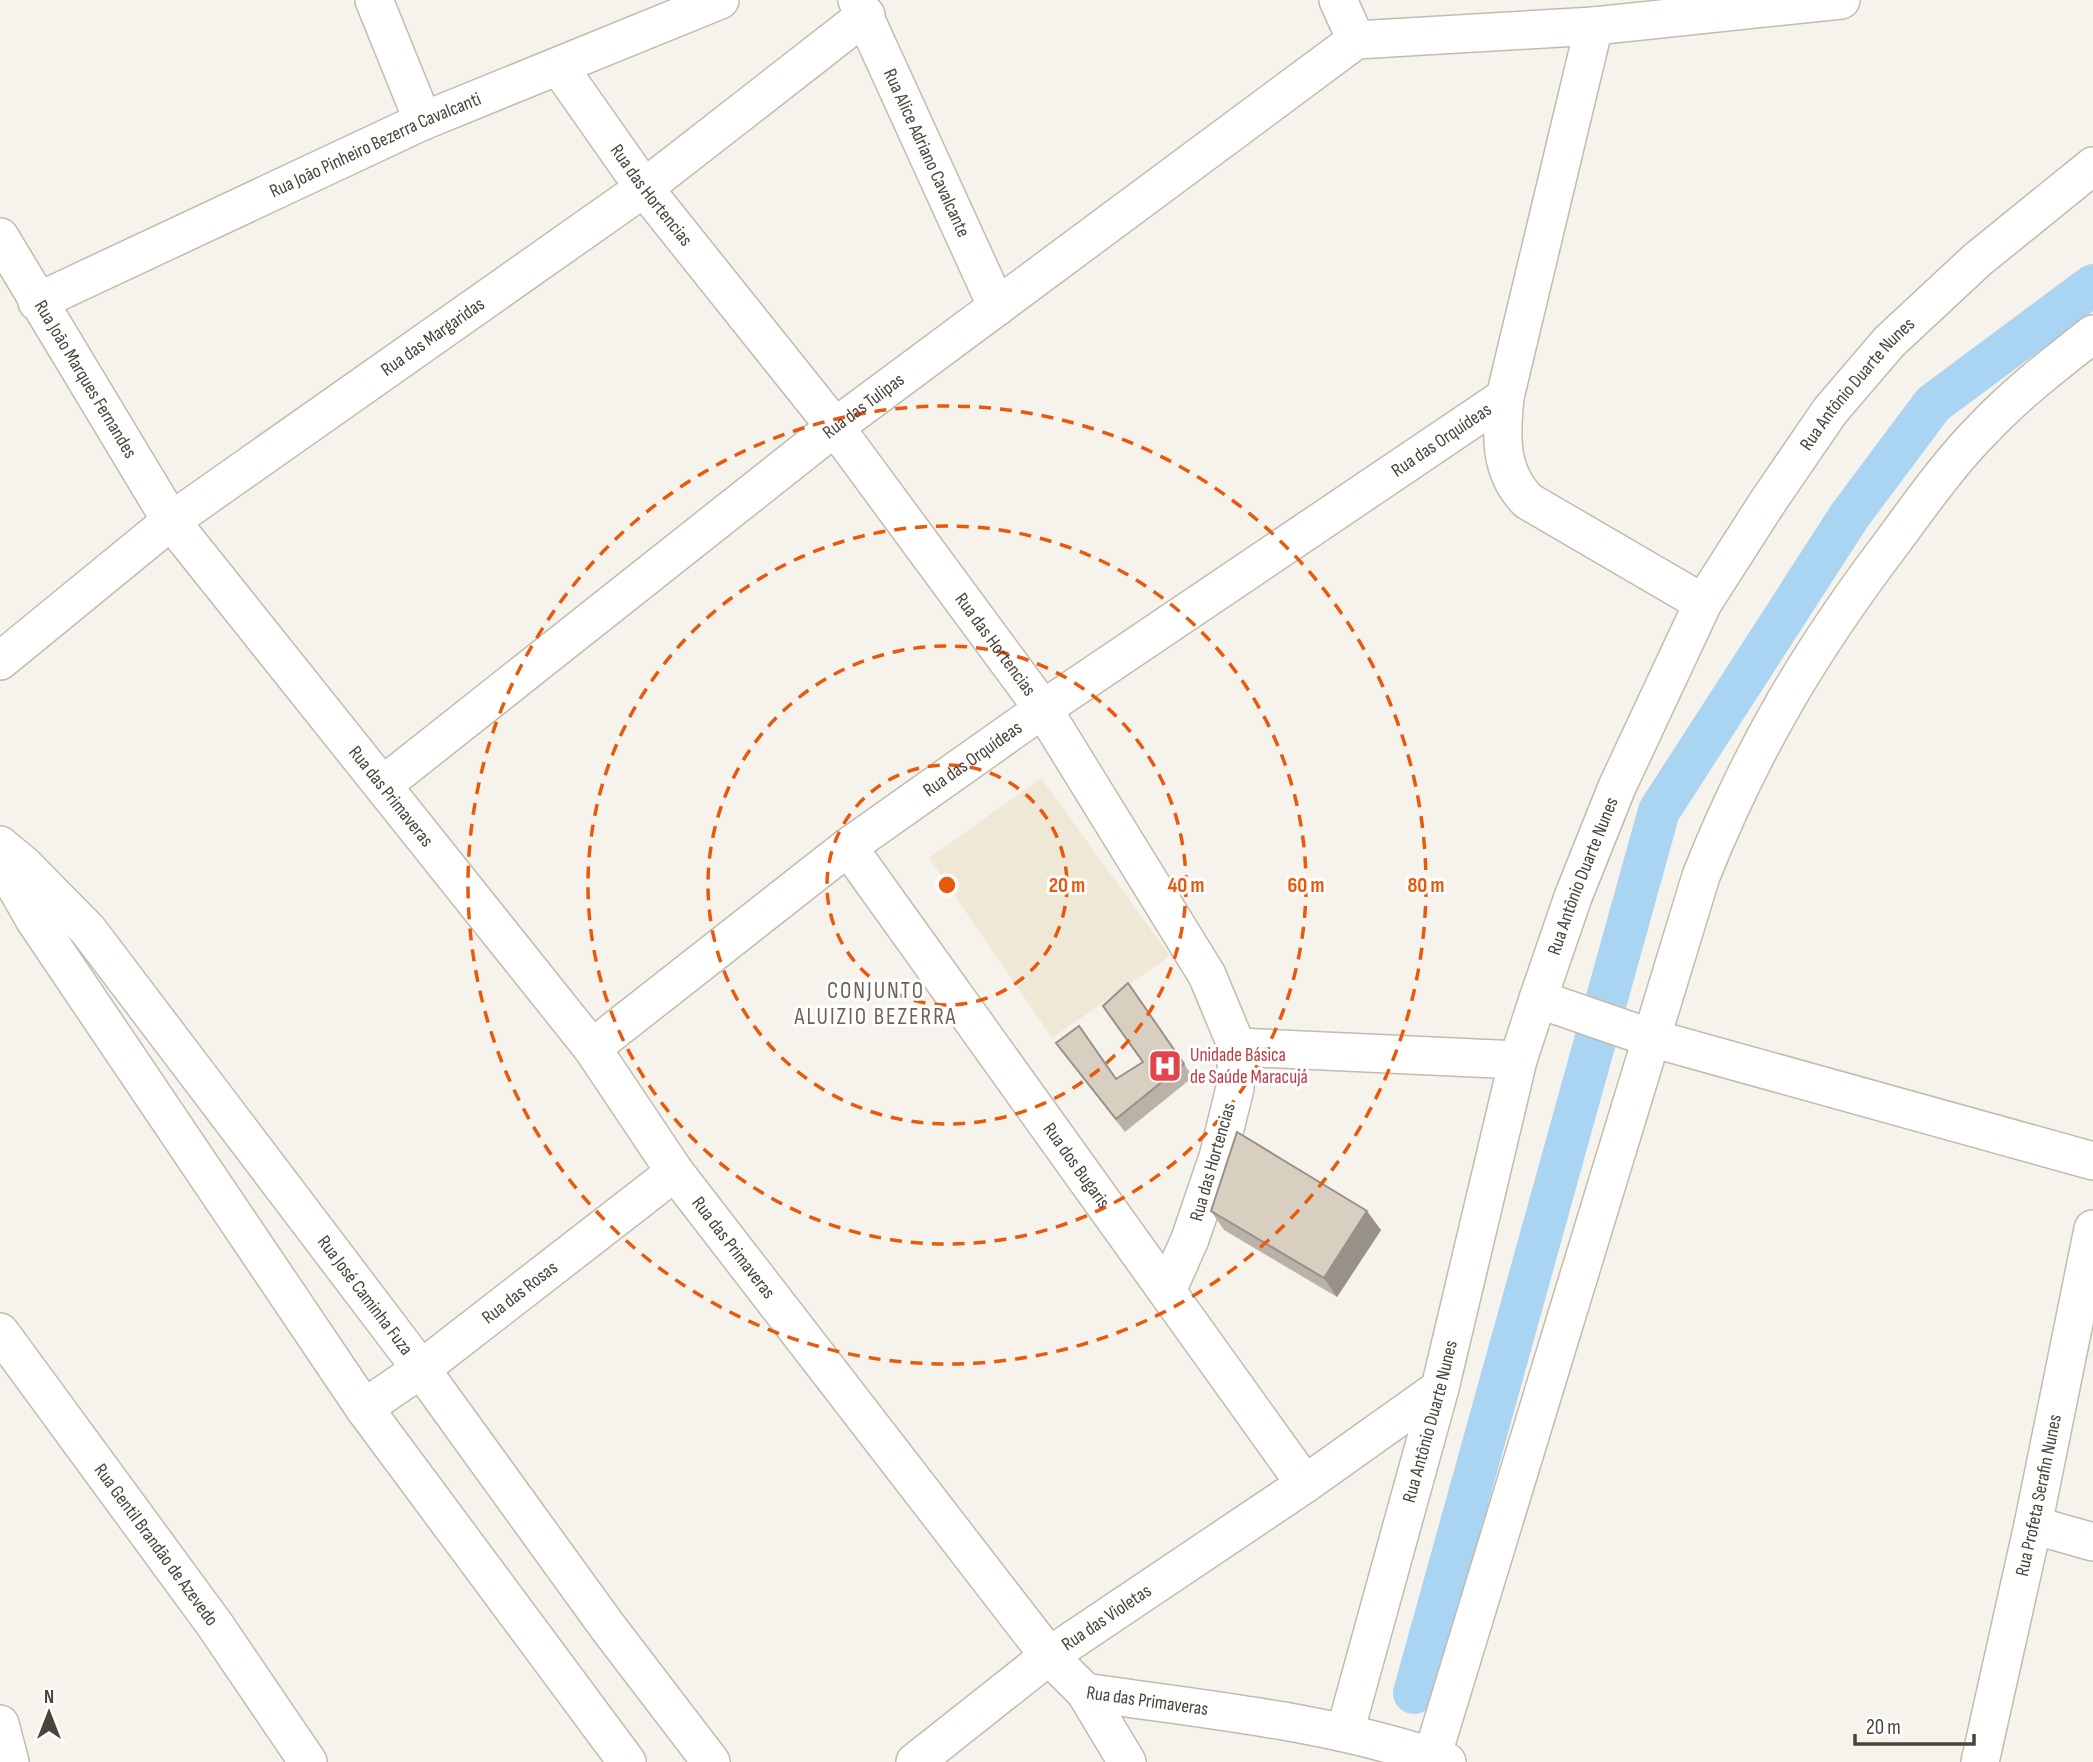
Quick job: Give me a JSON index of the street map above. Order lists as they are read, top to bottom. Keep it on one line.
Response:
{"streets":{"street":["Rua João Pinheiro Bezerra Cavalcanti","Rua Alice Adriano Cavalcante","Rua das Hortencias","Rua das Margaridas","Rua João Marques Fernandes","Rua Antônio Duarte Nunes","Rua das Tulipas","Rua das Orquídeas","Rua das Primaveras","Rua dos Bugaris","Rua das Rosas","Rua José Caminha Fuza","Rua Profeta Serafin Nunes","Rua Gentil Brandão de Azevedo","Rua das Violetas"]},"crossings":[["Rua João Pinheiro Bezerra Cavalcanti","Rua das Hortencias"],["Rua João Pinheiro Bezerra Cavalcanti","Rua João Marques Fernandes"],["Rua Alice Adriano Cavalcante","Rua das Margaridas"],["Rua Alice Adriano Cavalcante","Rua das Tulipas"],["Rua das Hortencias","Rua das Margaridas"],["Rua das Hortencias","Rua das Tulipas"],["Rua das Hortencias","Rua das Orquídeas"],["Rua das Hortencias","Rua dos Bugaris"],["Rua das Margaridas","Rua João Marques Fernandes"],["Rua das Margaridas","Rua das Primaveras"],["Rua João Marques Fernandes","Rua das Primaveras"],["Rua Antônio Duarte Nunes","Rua das Primaveras"],["Rua Antônio Duarte Nunes","Rua das Violetas"],["Rua das Tulipas","Rua das Primaveras"],["Rua das Orquídeas","Rua das Primaveras"],["Rua das Orquídeas","Rua dos Bugaris"],["Rua das Primaveras","Rua das Rosas"],["Rua das Primaveras","Rua das Violetas"],["Rua dos Bugaris","Rua das Violetas"],["Rua das Rosas","Rua José Caminha Fuza"]],"districts":["CONJUNTO ALUIZIO BEZERRA"],"places":{"hospital":["Unidade Básica de Saúde Maracujá"]},"scale_bar":"20 m","north":"top","rings":["20 m","40 m","60 m","80 m"]}
